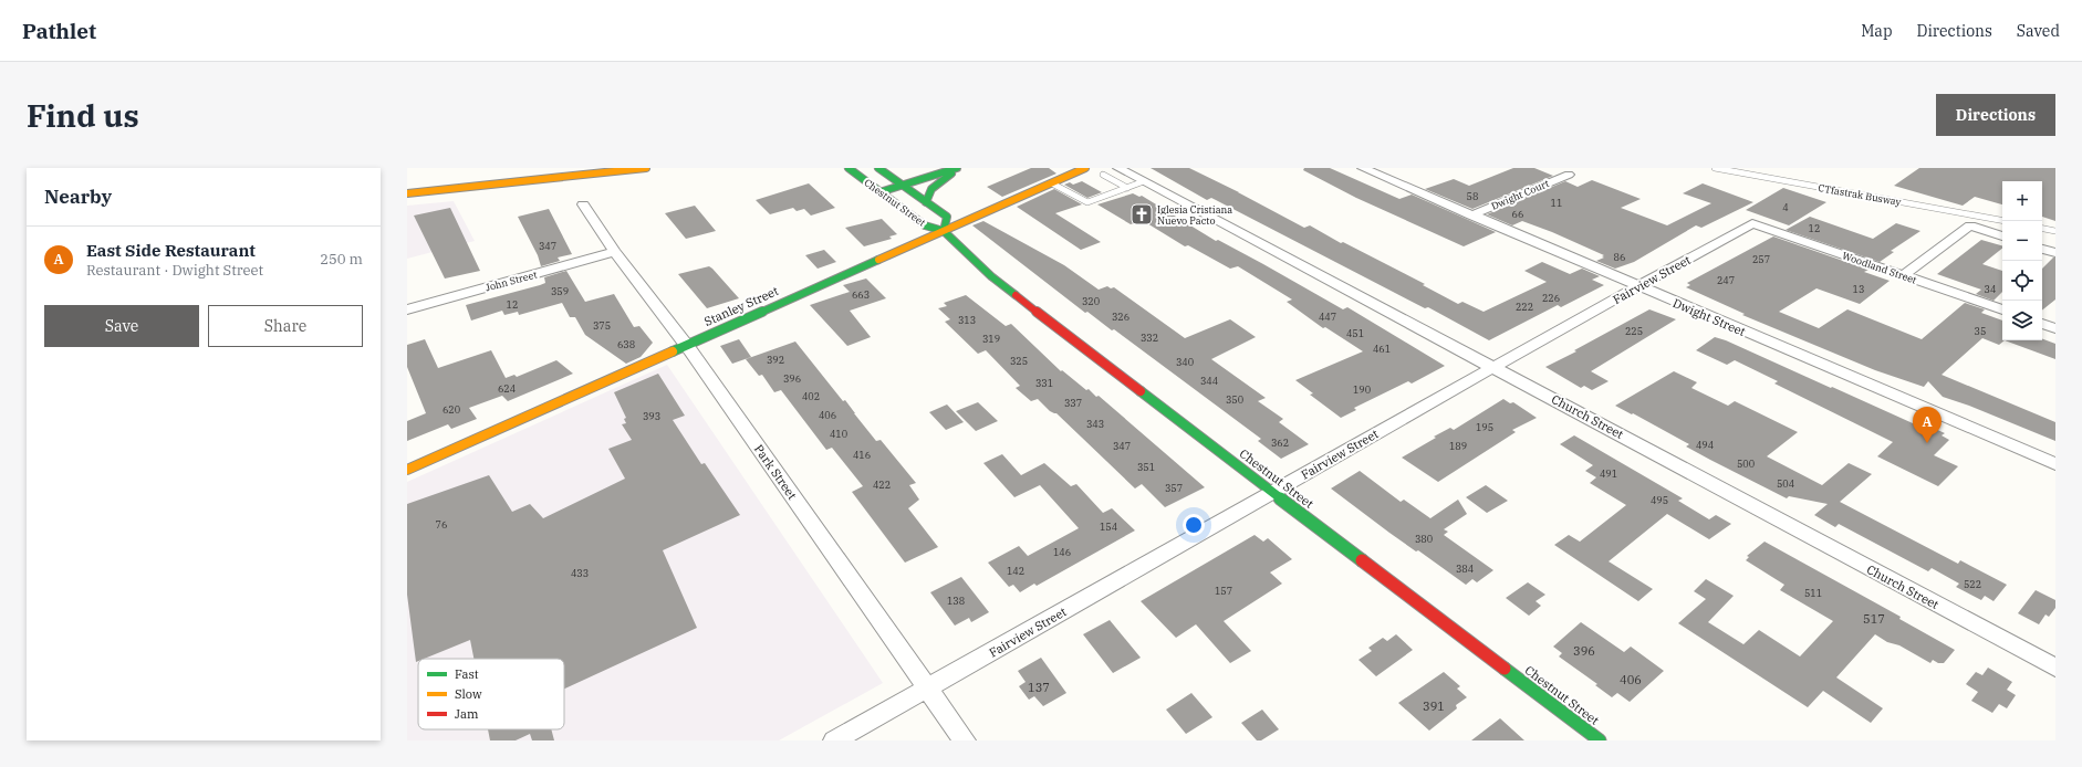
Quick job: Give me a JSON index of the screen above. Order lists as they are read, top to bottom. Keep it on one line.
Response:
{"streets":{"main road":["Chestnut Street","Stanley Street"],"street":["Dwight Court","Woodland Street","Fairview Street","John Street","Dwight Street","Church Street","Park Street"],"lane":["CTfastrak Busway"]},"crossings":[["Dwight Court","Dwight Street"],["Chestnut Street","Fairview Street"],["Chestnut Street","Stanley Street"],["Woodland Street","Fairview Street"],["Fairview Street","Dwight Street"],["Fairview Street","Church Street"],["Fairview Street","Park Street"],["John Street","Park Street"],["Stanley Street","Park Street"]],"places":{"church":["Iglesia Cristiana Nuevo Pacto"]},"house_numbers":["58","11","4","66","12","347","86","257","247","13","34","359","663","226","320","12","222","326","447","313","375","225","35","451","332","319","638","461","392","325","340","396","344","331","624","190","402","350","337","620","406","393","343","195","410","362","494","347","189","416","500","351","491","504","422","357","495","76","154","380","146","384","142","433","522","157","511","138","517","396","406","137","391"],"legend":["Fast","Slow","Jam"],"page":{"header":"Pathlet","nav":["Map","Directions","Saved"],"buttons":["Directions",["Save","Share"]],"title":"Find us","heading":"Nearby","map_buttons":["+","−"],"list":[{"mark":"A","name":"East Side Restaurant","note":"Restaurant · Dwight Street","value":"250 m"}],"pins":"A"}}
